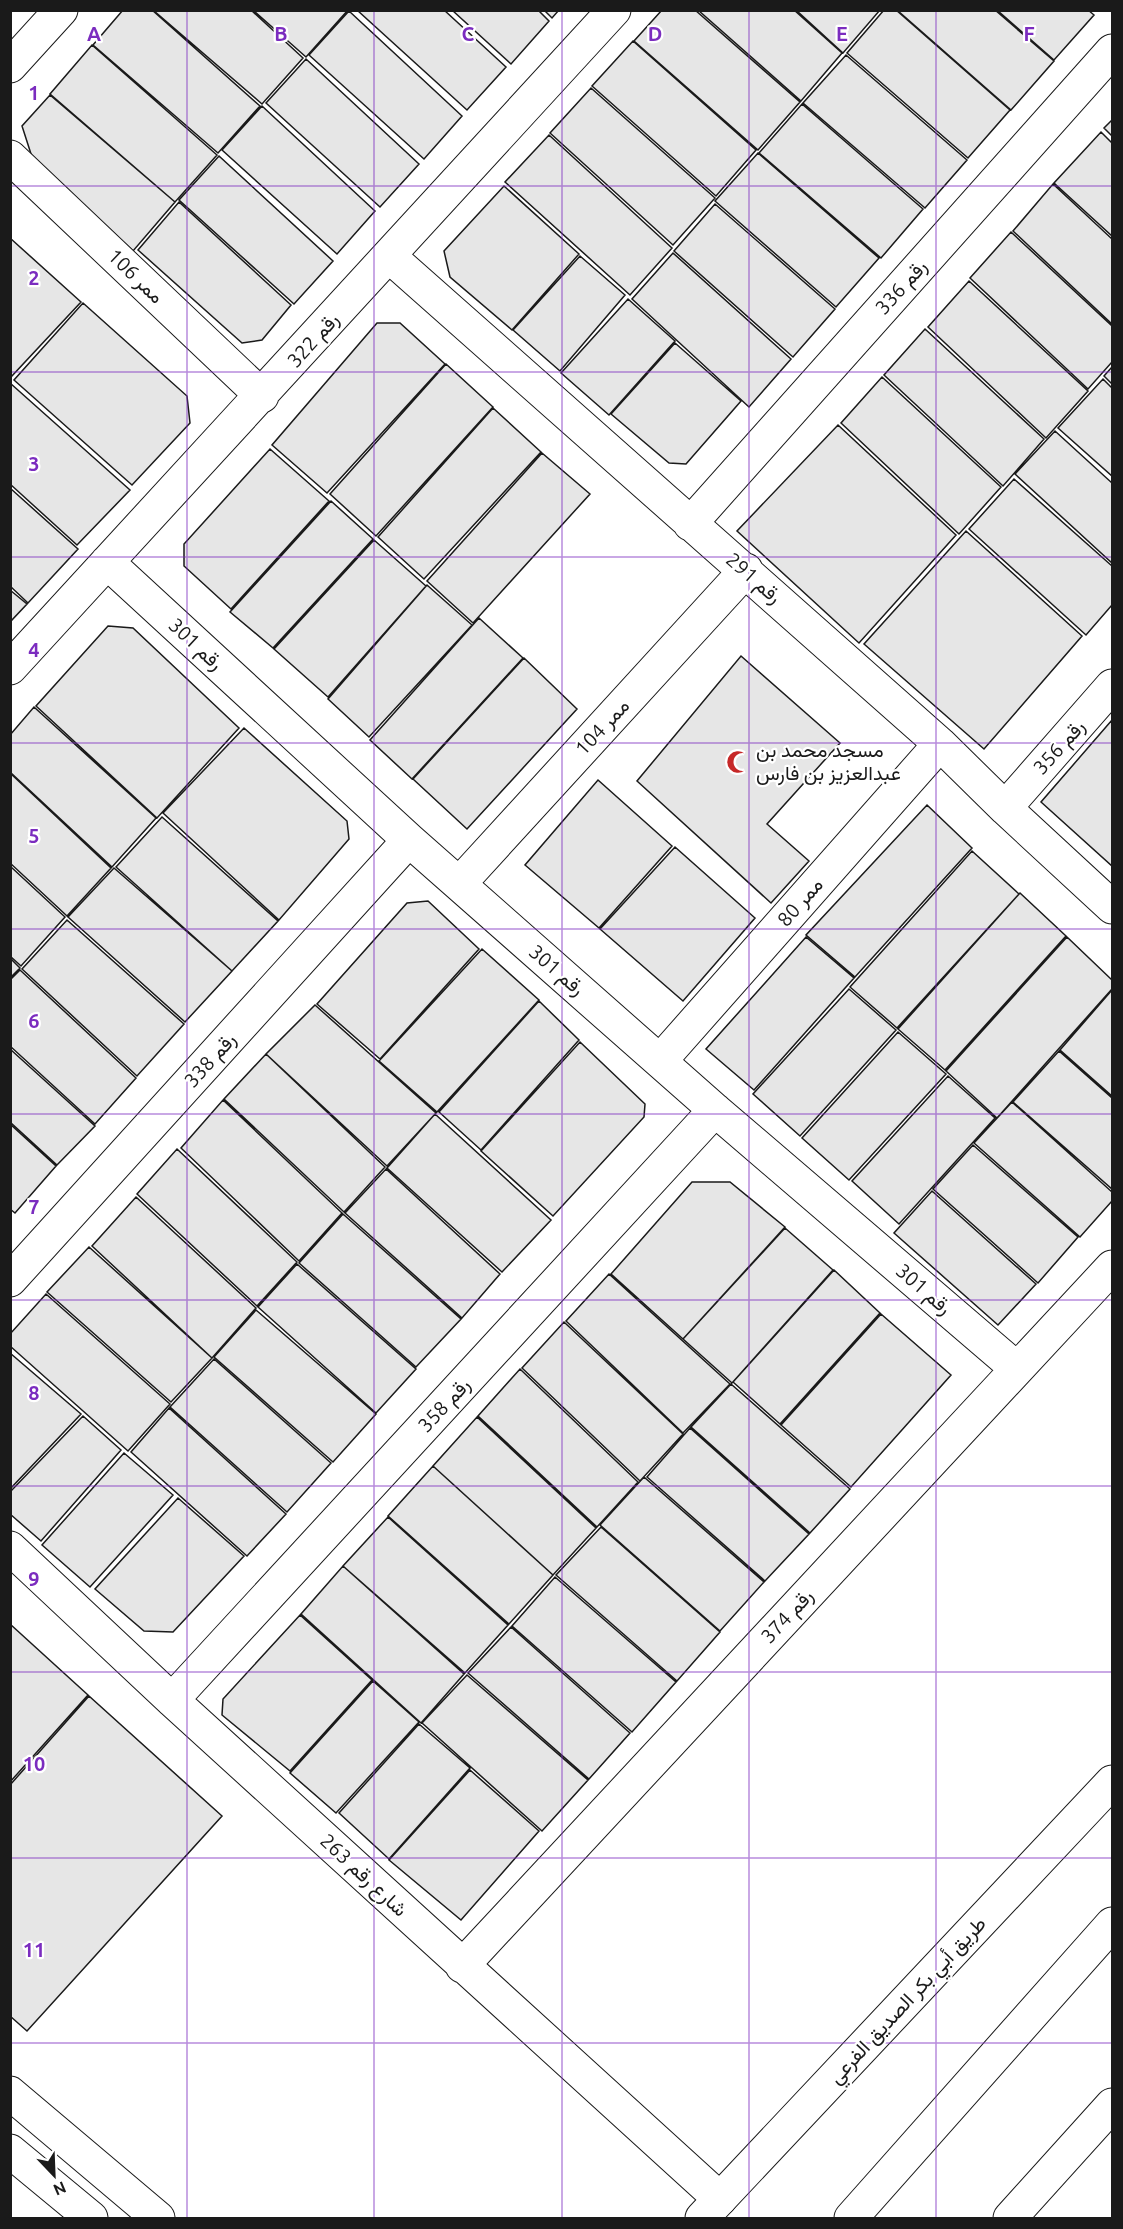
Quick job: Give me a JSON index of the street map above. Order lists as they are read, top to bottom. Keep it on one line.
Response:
{"streets":{"main road":["ممر 106","رقم 336","رقم 322","رقم 291","رقم 301","ممر 104","رقم 356","ممر 80","رقم 338","رقم 358","رقم 374","شارع رقم 263","طريق أبي بكر الصديق الفرعي"]},"crossings":[["ممر 106","رقم 322"],["رقم 336","رقم 291"],["رقم 322","رقم 291"],["رقم 322","رقم 301"],["رقم 291","ممر 104"],["رقم 291","رقم 356"],["رقم 291","ممر 80"],["رقم 301","ممر 104"],["رقم 301","ممر 80"],["رقم 301","رقم 338"],["رقم 301","رقم 358"],["رقم 301","رقم 374"],["رقم 358","شارع رقم 263"],["رقم 374","شارع رقم 263"],["شارع رقم 263","طريق أبي بكر الصديق الفرعي"]],"places":{"mosque":["مسجد محمد بن عبدالعزيز بن فارس"]},"north":"bottom right","grid":{"columns":["A","B","C","D","E","F"],"rows":["1","2","3","4","5","6","7","8","9","10","11"]}}
